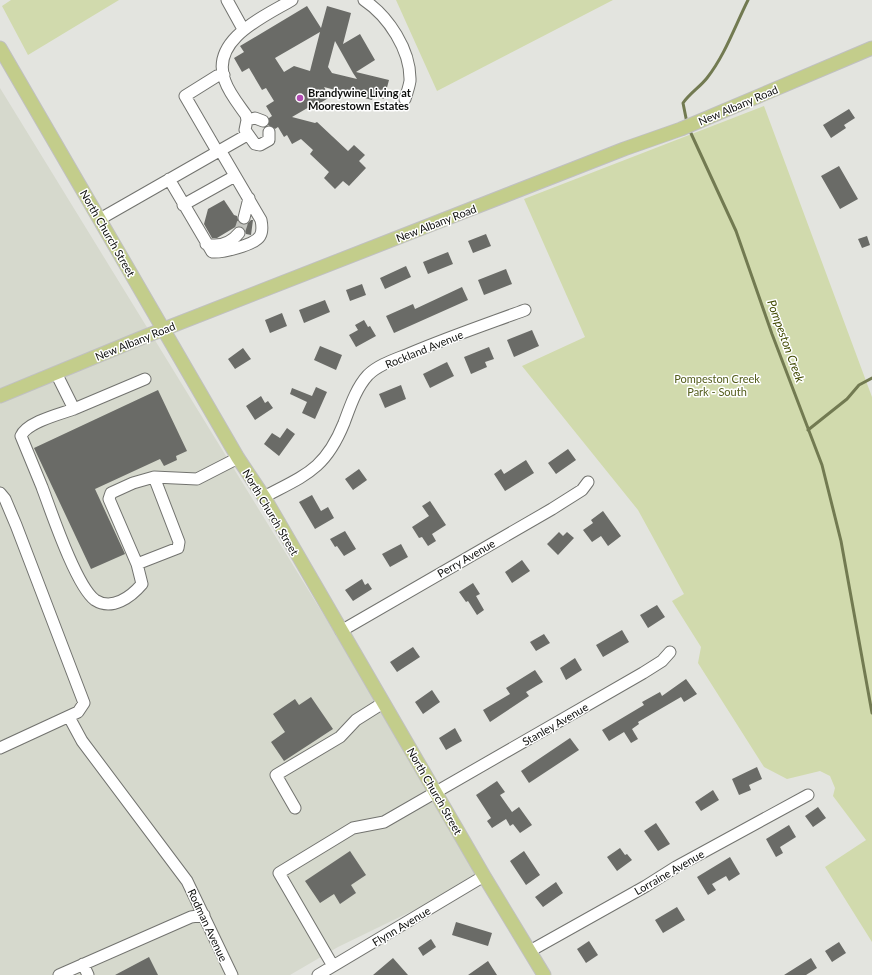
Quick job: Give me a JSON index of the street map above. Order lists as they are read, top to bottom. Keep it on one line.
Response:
{"streets":{"main road":["New Albany Road","North Church Street"],"street":["Rockland Avenue","Perry Avenue","Stanley Avenue","Lorraine Avenue","Rodman Avenue","Flynn Avenue"]},"crossings":[["New Albany Road","North Church Street"],["North Church Street","Rockland Avenue"],["North Church Street","Perry Avenue"],["North Church Street","Stanley Avenue"],["North Church Street","Lorraine Avenue"],["North Church Street","Flynn Avenue"],["Stanley Avenue","Flynn Avenue"]],"water":["Pompeston Creek"],"parks":["Pompeston Creek Park - South"],"places":["Brandywine Living at Moorestown Estates"]}
